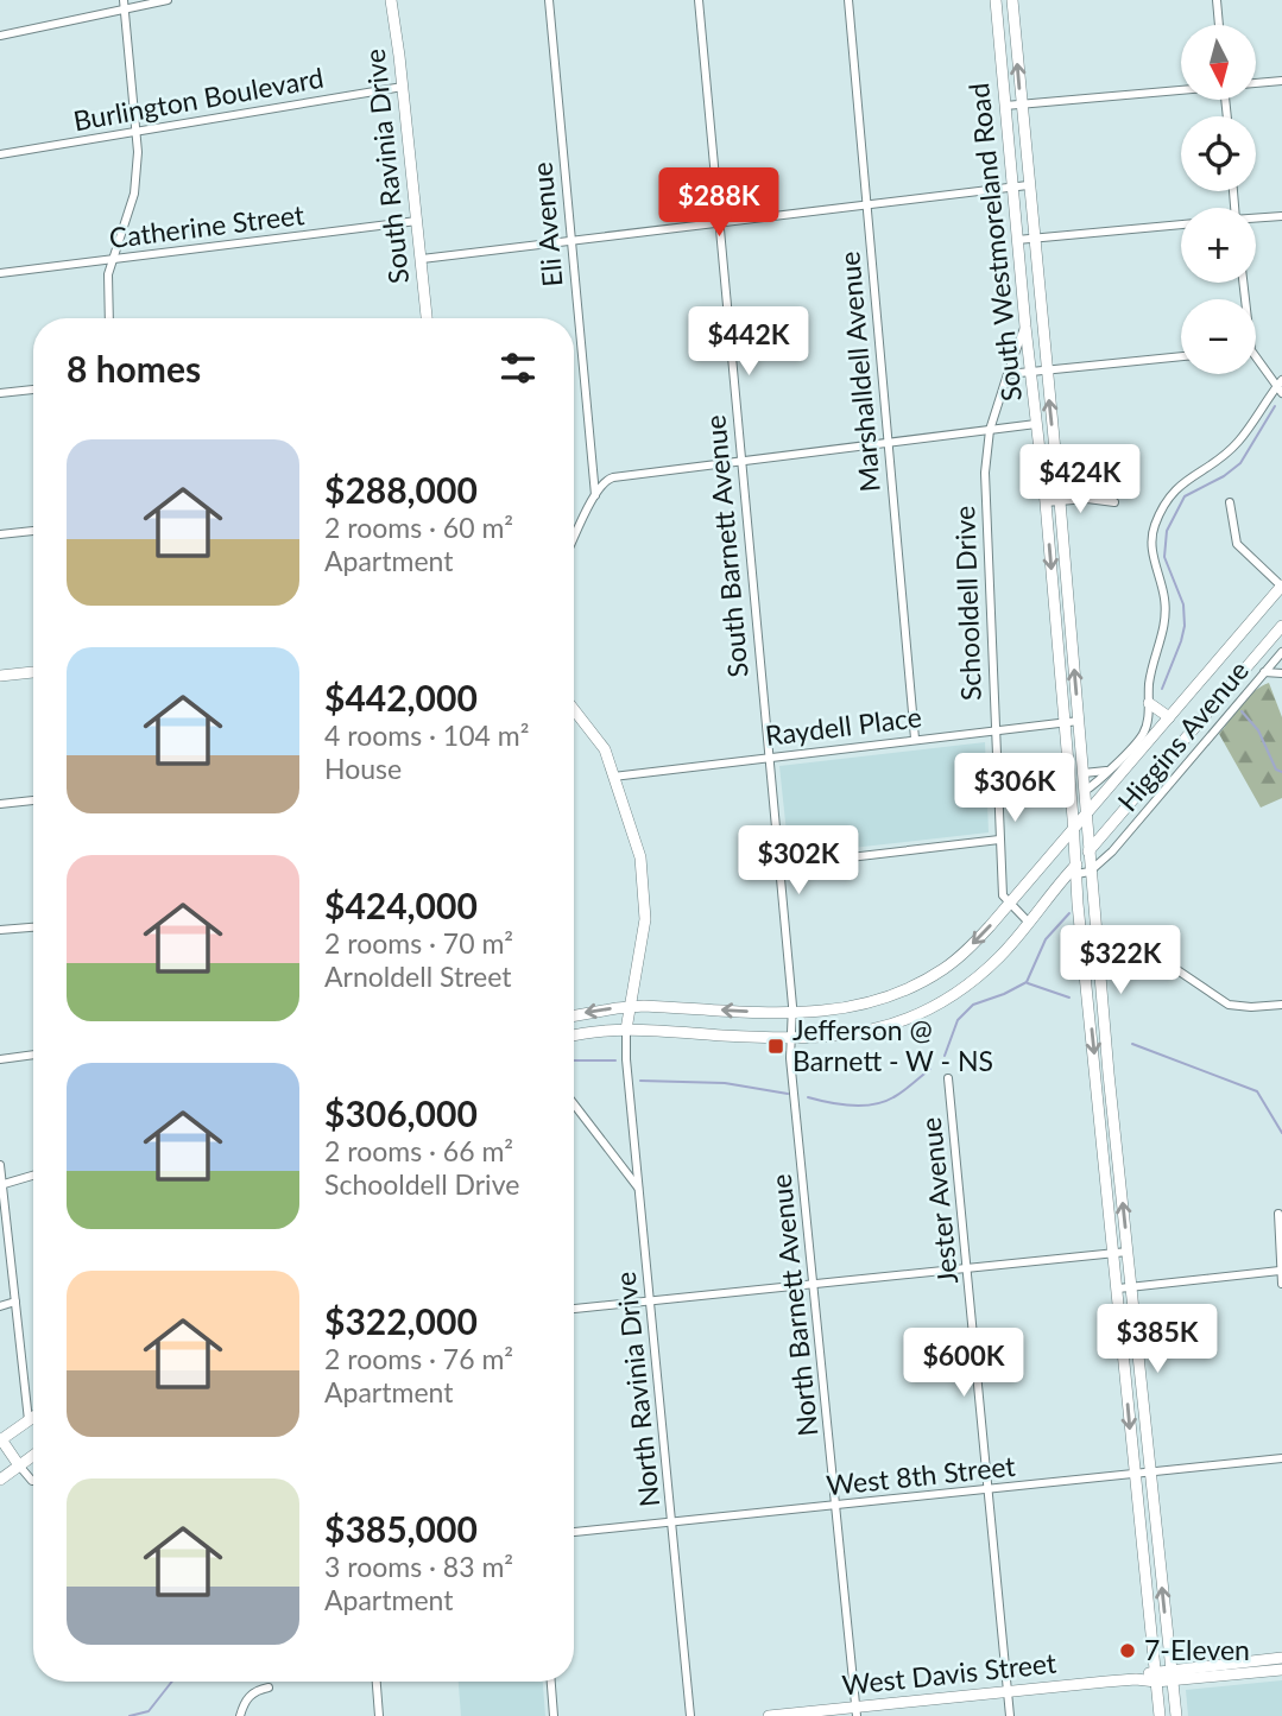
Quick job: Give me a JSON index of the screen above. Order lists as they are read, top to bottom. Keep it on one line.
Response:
{"streets":{"main road":["South Ravinia Drive","South Westmoreland Road","West Davis Street"],"street":["Burlington Boulevard","Eli Avenue","Catherine Street","Marshalldell Avenue","South Barnett Avenue","Schooldell Drive","Raydell Place","Higgins Avenue","Jester Avenue","North Barnett Avenue","North Ravinia Drive","West 8th Street"]},"crossings":[["Burlington Boulevard","South Ravinia Drive"],["South Ravinia Drive","Catherine Street"],["South Westmoreland Road","Schooldell Drive"],["South Westmoreland Road","Raydell Place"],["South Westmoreland Road","Higgins Avenue"],["Marshalldell Avenue","Raydell Place"],["South Barnett Avenue","Raydell Place"],["South Barnett Avenue","North Barnett Avenue"],["Schooldell Drive","Raydell Place"],["Jester Avenue","West 8th Street"],["Jester Avenue","West Davis Street"],["North Barnett Avenue","West 8th Street"],["North Barnett Avenue","West Davis Street"],["North Ravinia Drive","West 8th Street"]],"places":{"transit":["Jefferson @ Barnett - W - NS"],"other":["7-Eleven"]},"north":"bottom","page":{"map_buttons":["+","−"],"price":["$288K","$442K","$424K","$306K","$302K","$322K","$385K","$600K"],"heading":"8 homes","list":[{"name":"$288,000","note":"2 rooms · 60 m² · Apartment"},{"name":"$442,000","note":"4 rooms · 104 m² · House"},{"name":"$424,000","note":"2 rooms · 70 m² · Arnoldell Street"},{"name":"$306,000","note":"2 rooms · 66 m² · Schooldell Drive"},{"name":"$322,000","note":"2 rooms · 76 m² · Apartment"},{"name":"$385,000","note":"3 rooms · 83 m² · Apartment"}]}}
